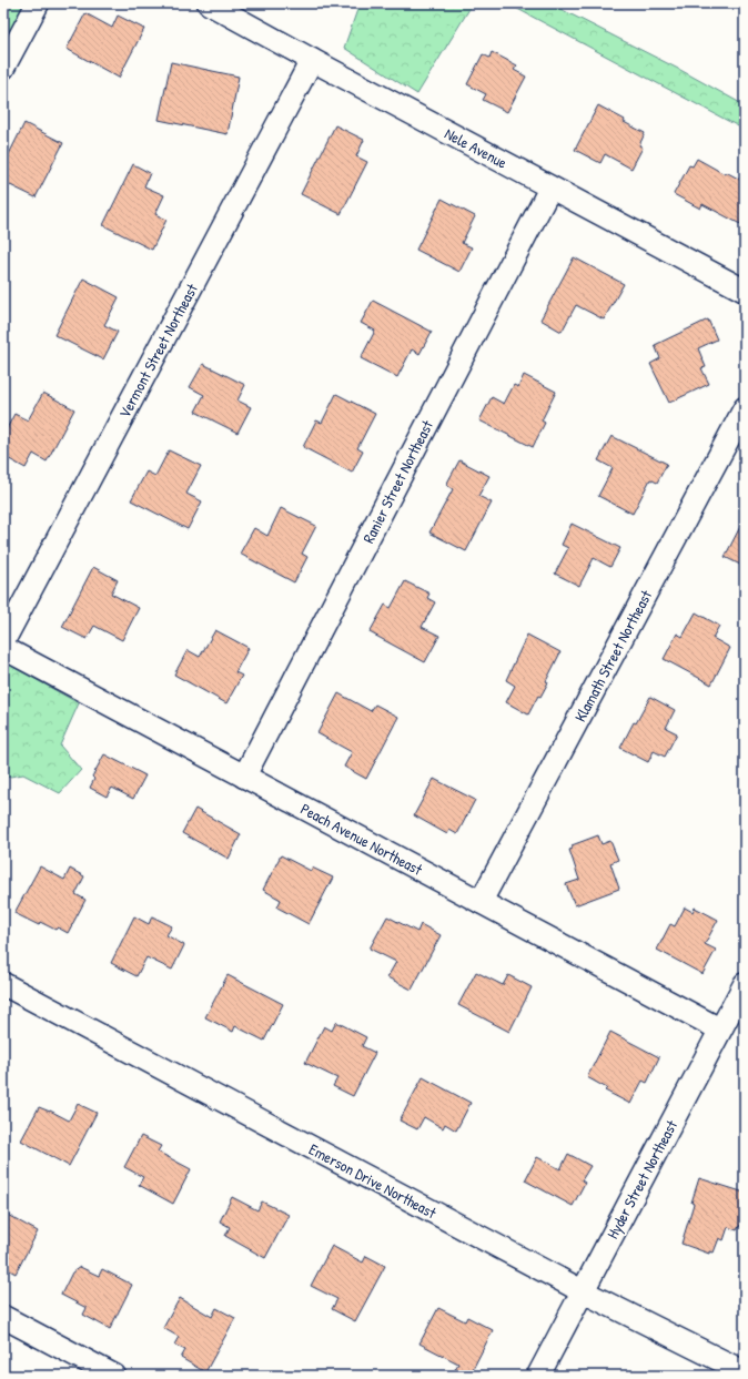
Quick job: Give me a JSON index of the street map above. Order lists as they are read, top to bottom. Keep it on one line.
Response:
{"streets":{"street":["Nele Avenue","Vermont Street Northeast","Ranier Street Northeast","Klamath Street Northeast","Peach Avenue Northeast","Hyder Street Northeast","Emerson Drive Northeast"]},"crossings":[["Nele Avenue","Vermont Street Northeast"],["Nele Avenue","Ranier Street Northeast"],["Ranier Street Northeast","Peach Avenue Northeast"],["Klamath Street Northeast","Peach Avenue Northeast"],["Peach Avenue Northeast","Hyder Street Northeast"],["Hyder Street Northeast","Emerson Drive Northeast"]]}
